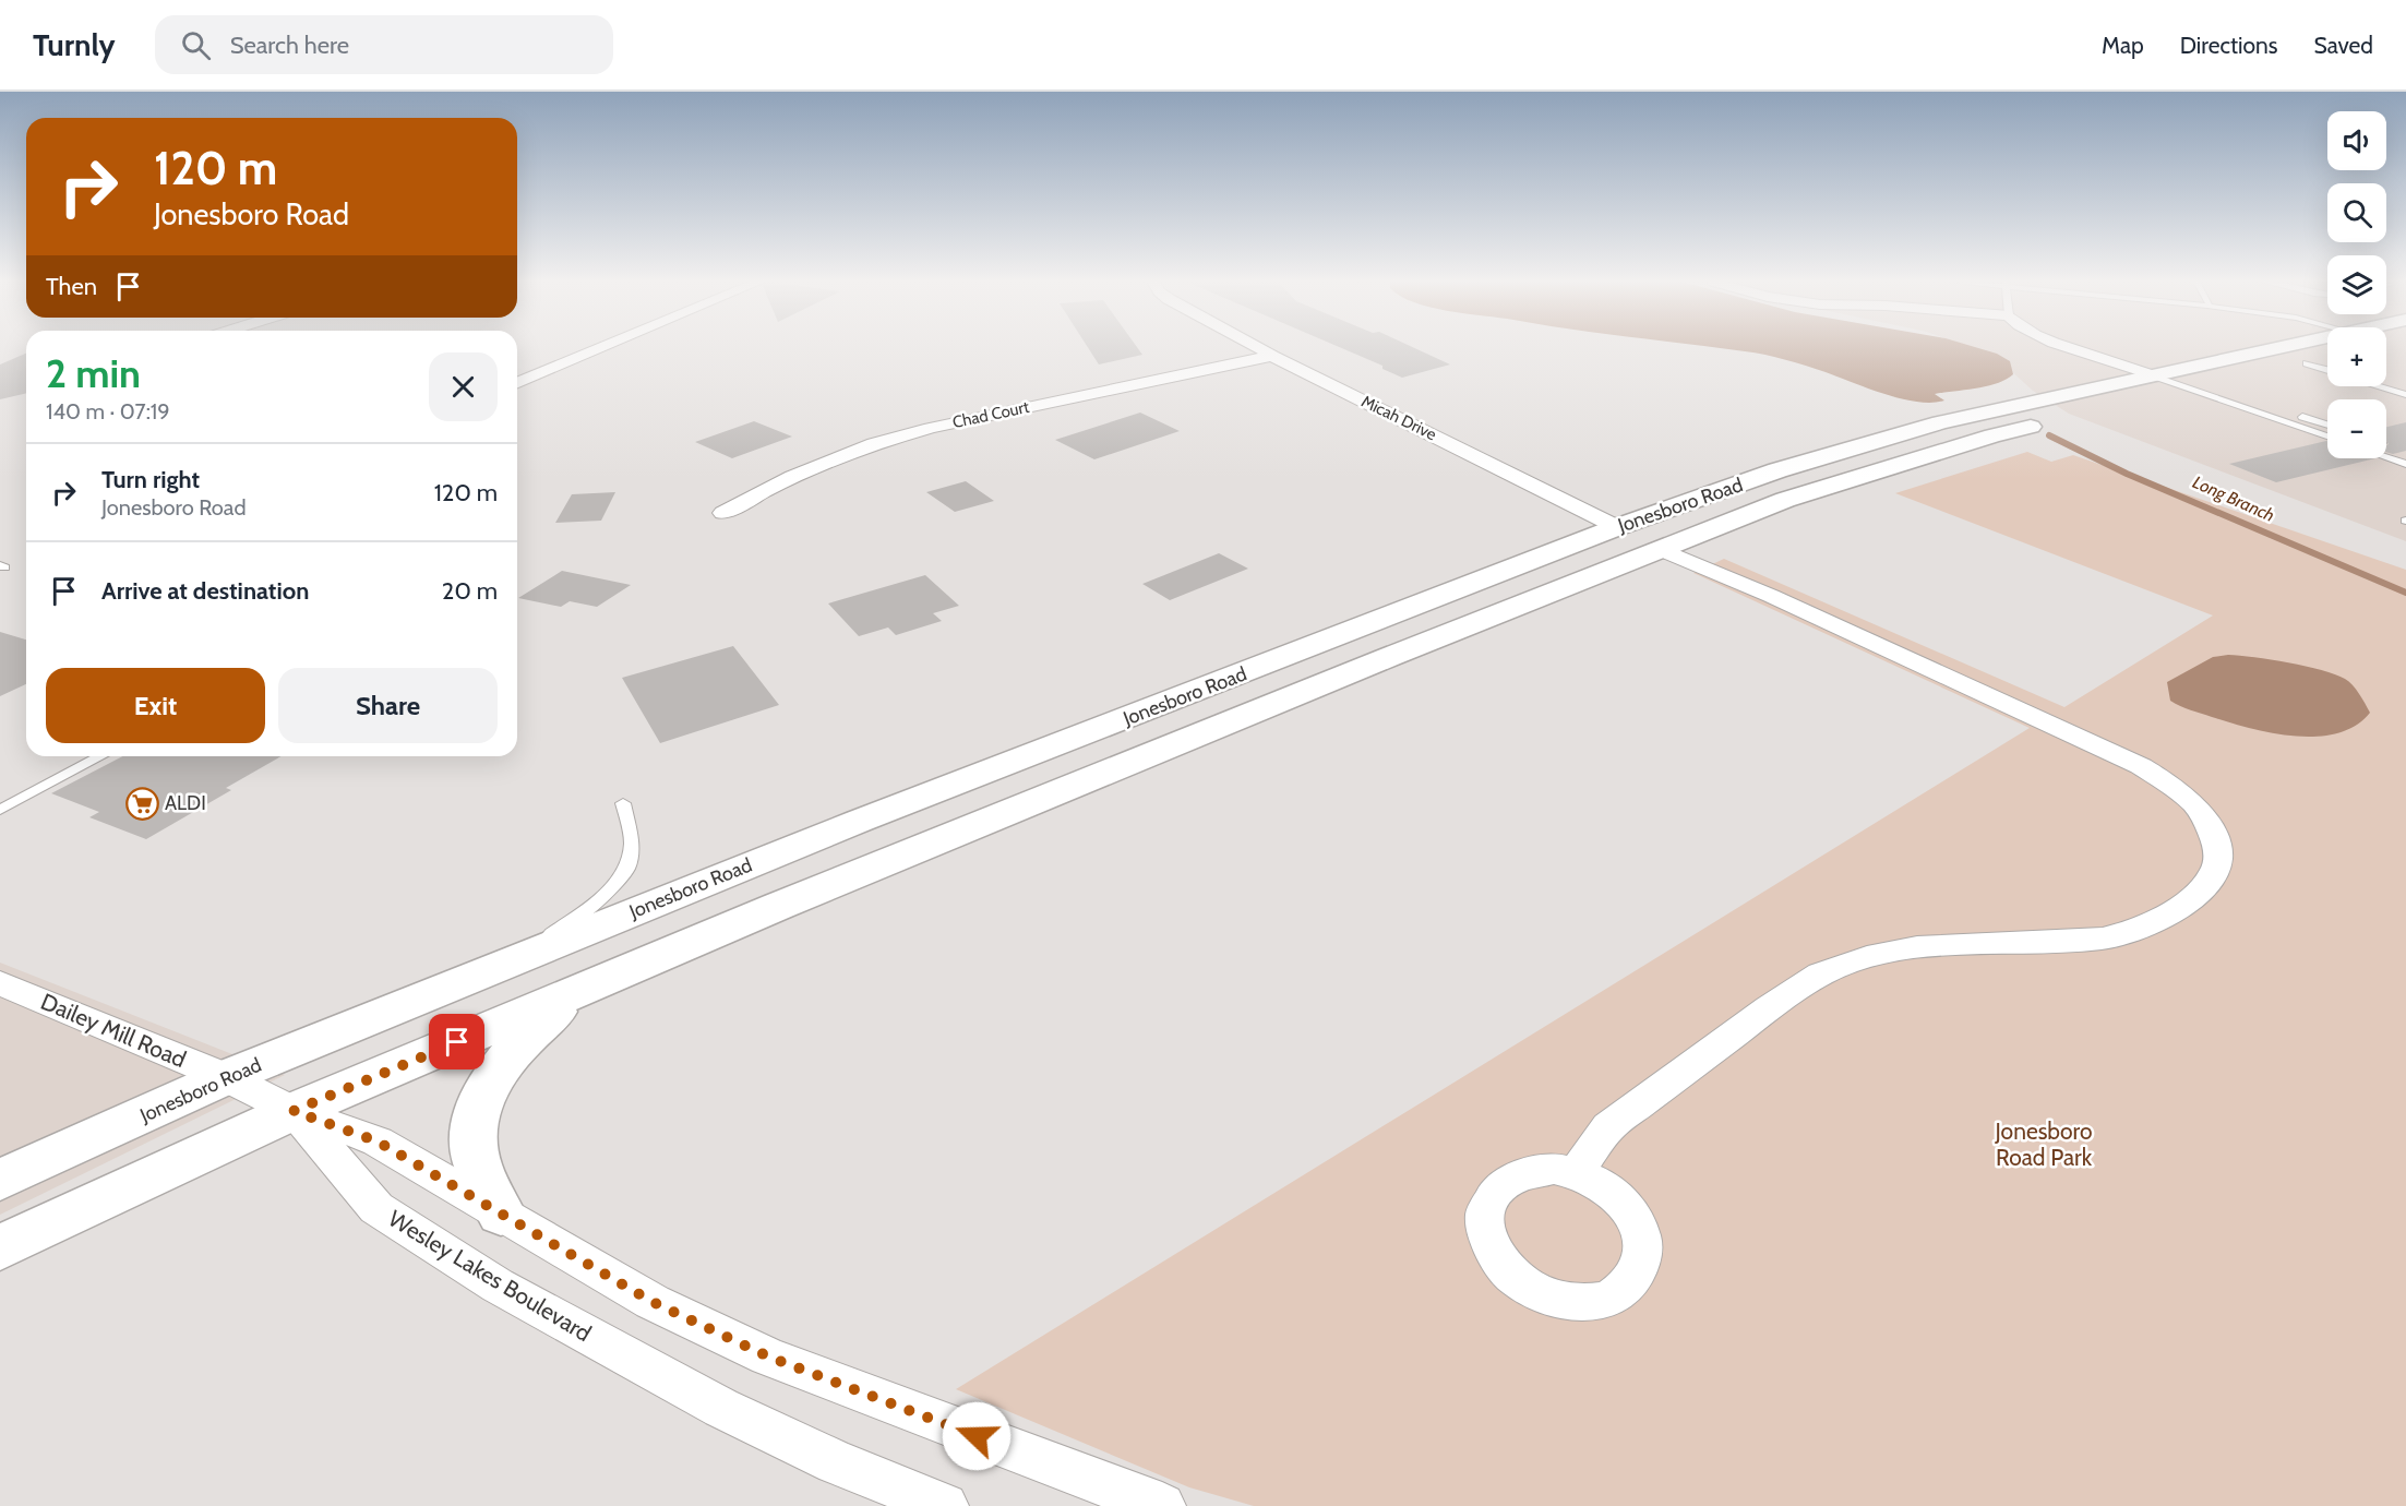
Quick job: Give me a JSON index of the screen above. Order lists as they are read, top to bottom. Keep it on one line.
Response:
{"streets":{"main road":["Jonesboro Road"],"street":["Chad Court","Micah Drive","Dailey Mill Road","Wesley Lakes Boulevard"]},"crossings":[["Chad Court","Micah Drive"],["Micah Drive","Jonesboro Road"],["Jonesboro Road","Dailey Mill Road"],["Jonesboro Road","Wesley Lakes Boulevard"],["Dailey Mill Road","Wesley Lakes Boulevard"]],"water":["Long Branch"],"parks":["Jonesboro Road Park"],"places":{"supermarket":["ALDI"]},"page":{"header":"Turnly","search":"Search here","nav":["Map","Directions","Saved"],"map_buttons":["+","−"],"turn":["120 m","Jonesboro Road"],"then":"Then","heading":["2 min","140 m · 07:19"],"list":[{"name":"Turn right","note":"Jonesboro Road","value":"120 m"},{"name":"Arrive at destination","value":"20 m"}],"buttons":["Exit","Share"]}}
